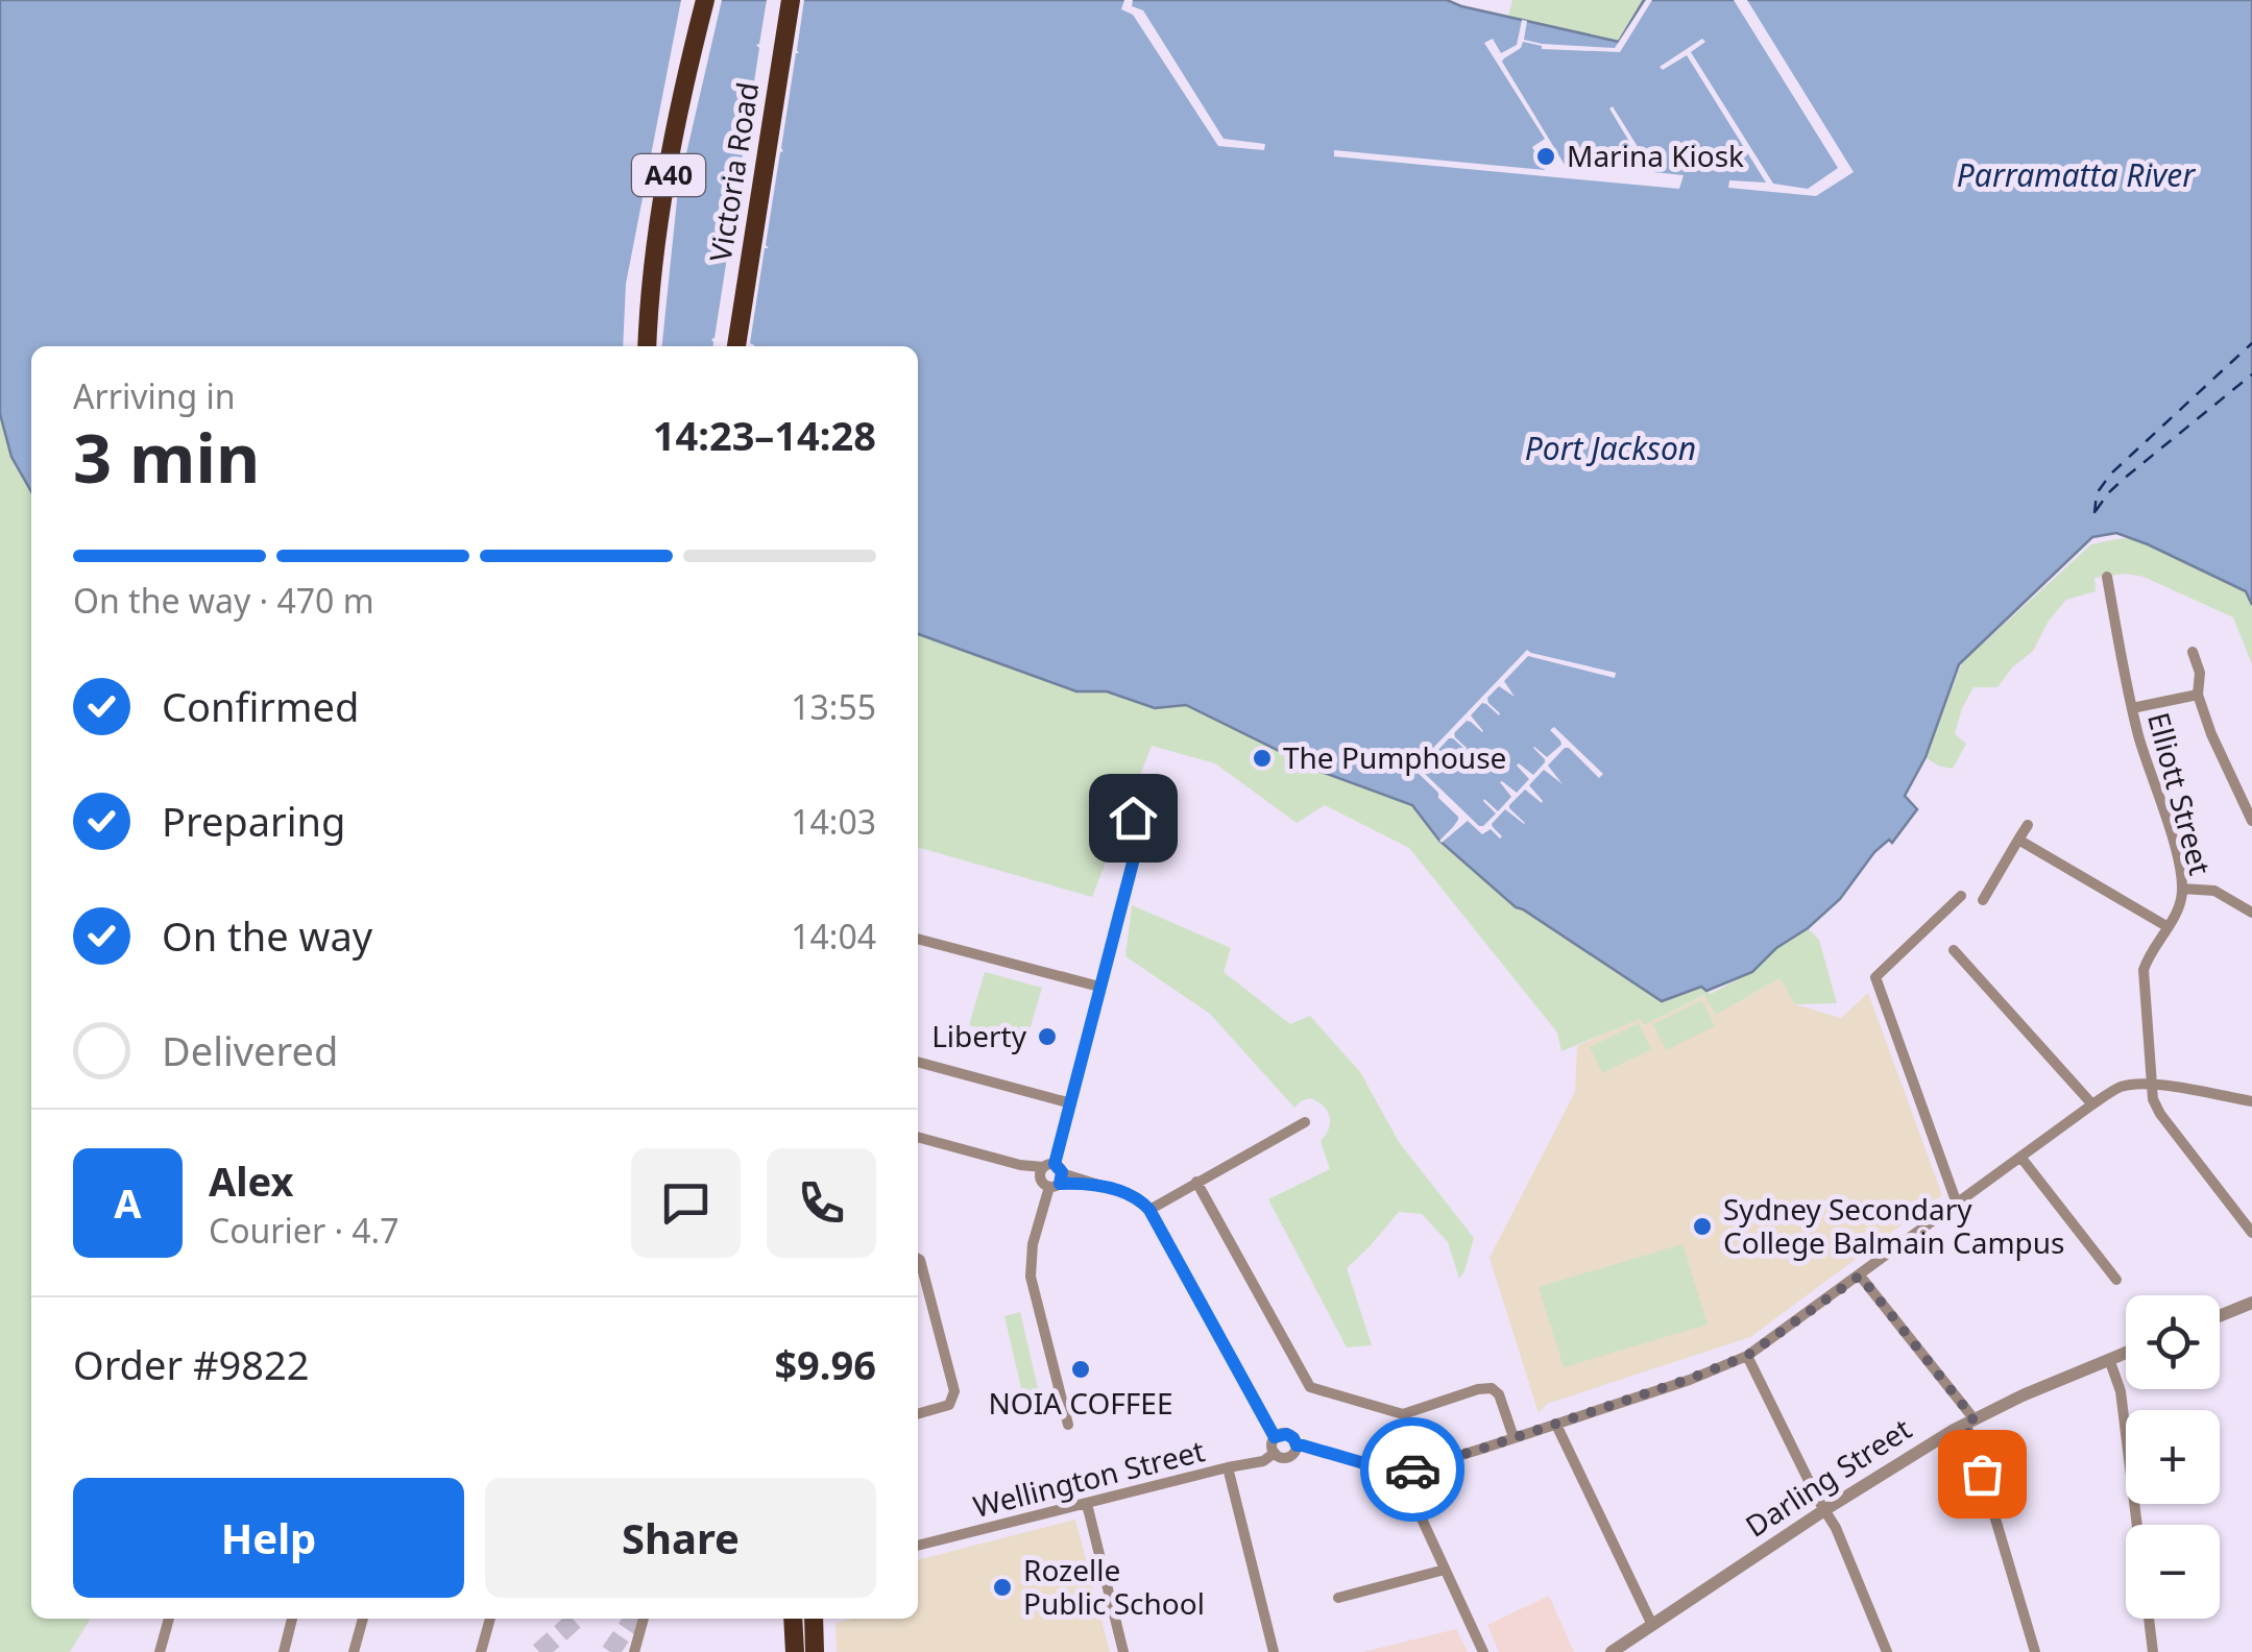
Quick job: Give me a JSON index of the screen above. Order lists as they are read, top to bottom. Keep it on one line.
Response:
{"streets":{"highway":["Victoria Road","A40"],"street":["Elliott Street","Darling Street","Wellington Street"]},"water":["Parramatta River","Port Jackson"],"places":["Marina Kiosk","The Pumphouse","Liberty","Sydney Secondary College Balmain Campus","NOIA COFFEE","Rozelle Public School"],"page":{"heading":["3 min","Arriving in","14:23–14:28"],"panel":["Alex","Courier · 4.7","Order #9822","$9.96"],"bar":"On the way · 470 m","list":[["Confirmed","13:55"],["Preparing","14:03"],["On the way","14:04"],"Delivered"],"round":"A","map_buttons":["+","−"],"buttons":["Help","Share"]}}
